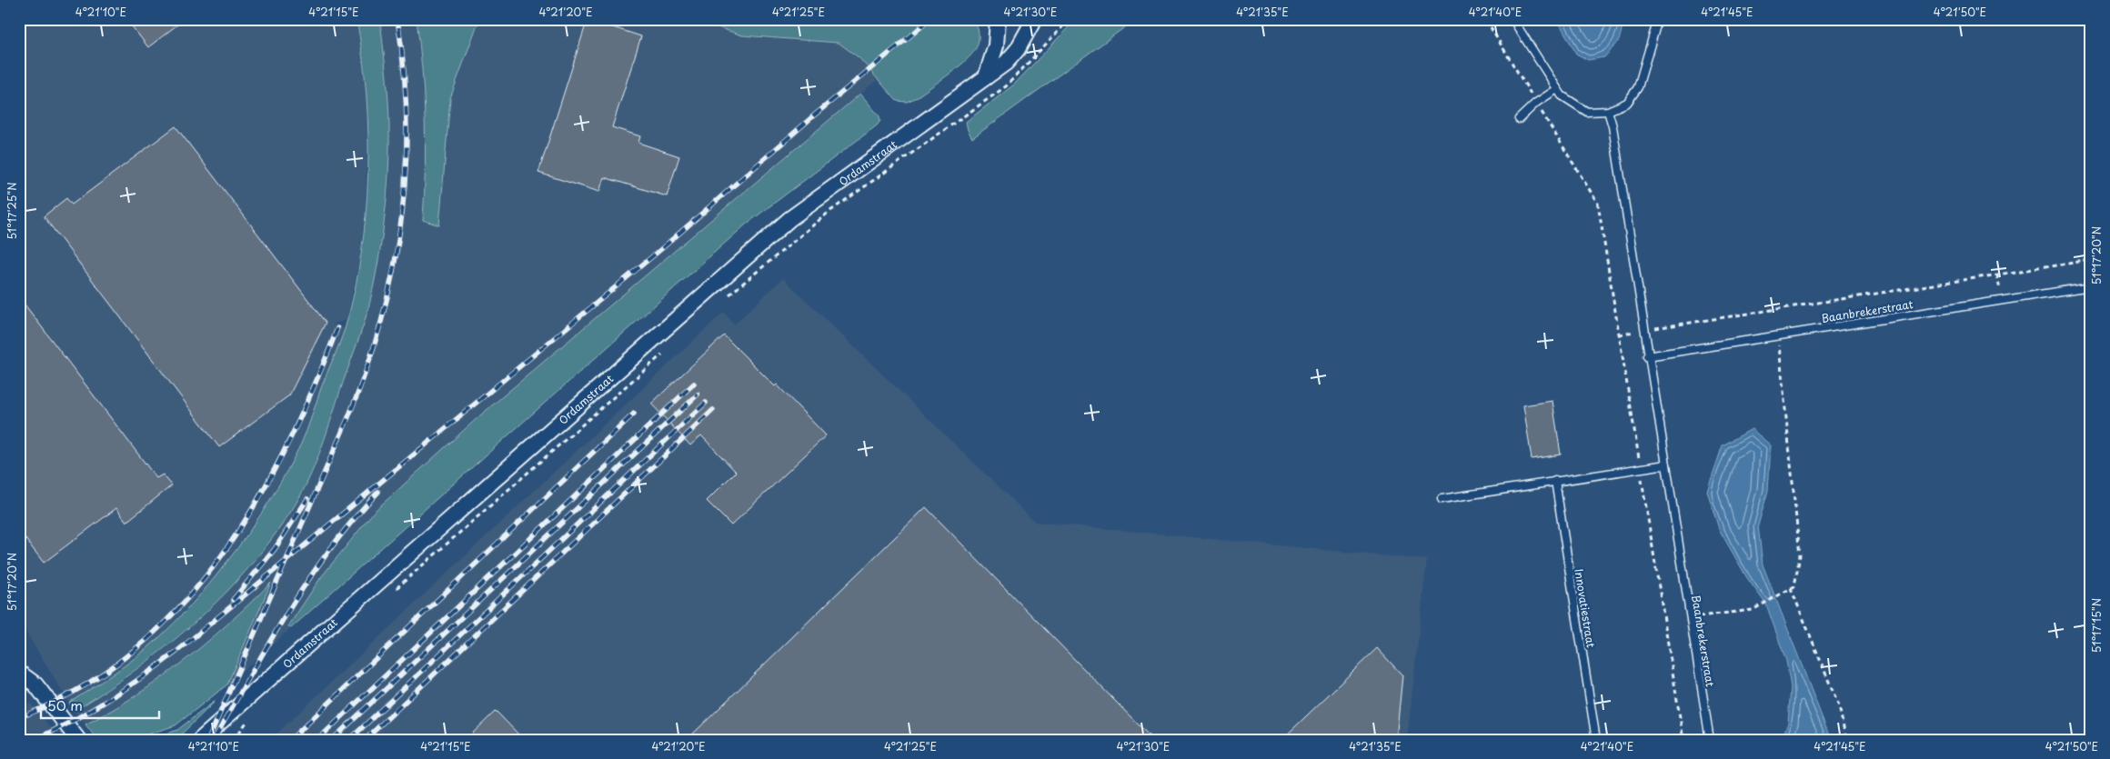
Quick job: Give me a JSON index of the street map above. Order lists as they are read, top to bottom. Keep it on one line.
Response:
{"streets":{"street":["Ordamstraat"],"lane":["Baanbrekerstraat","Innovatiestraat"]},"scale_bar":"50 m","coordinates":["4°21'10\"E","4°21'15\"E","4°21'20\"E","4°21'25\"E","4°21'30\"E","4°21'35\"E","4°21'40\"E","4°21'45\"E","4°21'50\"E","51°17'25\"N","51°17'20\"N","51°17'15\"N"]}
